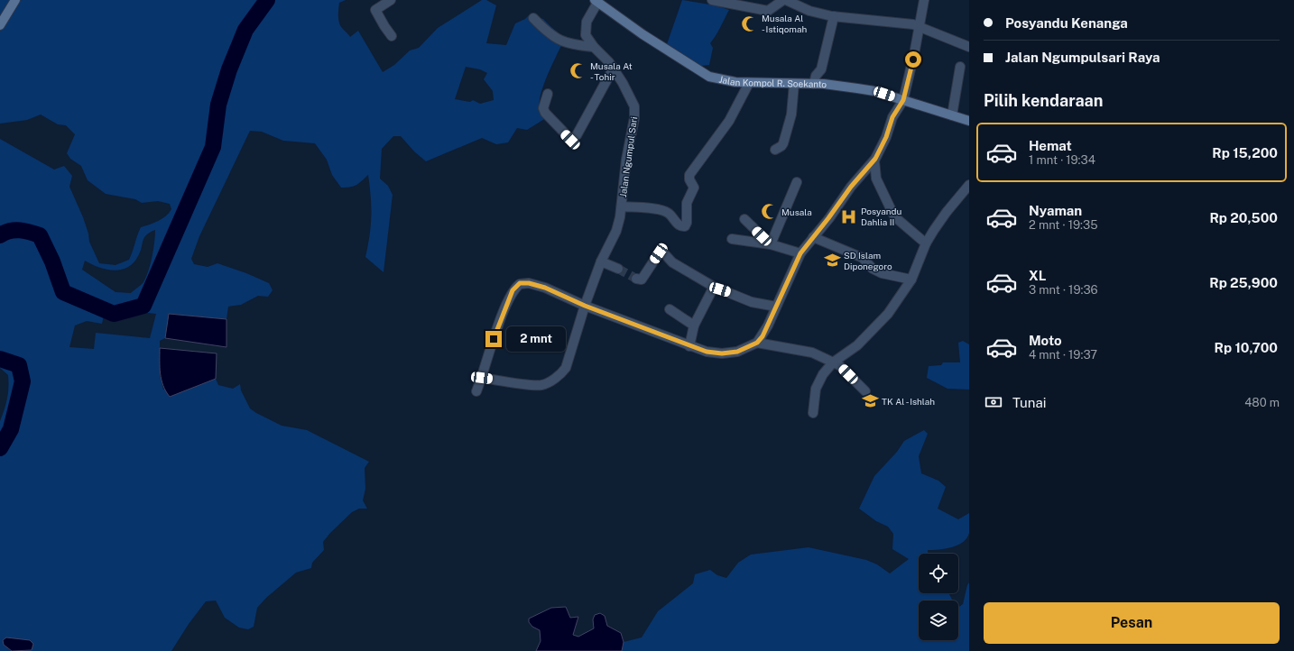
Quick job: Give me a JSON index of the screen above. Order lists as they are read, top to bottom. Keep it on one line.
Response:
{"streets":{"main road":["Jalan Kompol R. Soekanto"],"street":["Jalan Ngumpul Sari"]},"crossings":[["Jalan Kompol R. Soekanto","Jalan Ngumpul Sari"]],"places":{"mosque":["Musala Al - Istiqomah","Musala At - Tohir","Musala"],"hospital":["Posyandu Dahlia II"],"school or university":["SD Islam Diponegoro","TK Al - Ishlah"]},"page":{"banner":["Posyandu Kenanga","Jalan Ngumpulsari Raya"],"heading":"Pilih kendaraan","list":[{"name":"Hemat","note":"1 mnt · 19:34","value":"Rp 15,200"},{"name":"Nyaman","note":"2 mnt · 19:35","value":"Rp 20,500"},{"name":"XL","note":"3 mnt · 19:36","value":"Rp 25,900"},{"name":"Moto","note":"4 mnt · 19:37","value":"Rp 10,700"}],"bubble":"2 mnt","pay":["Tunai","480 m"],"buttons":"Pesan"}}
